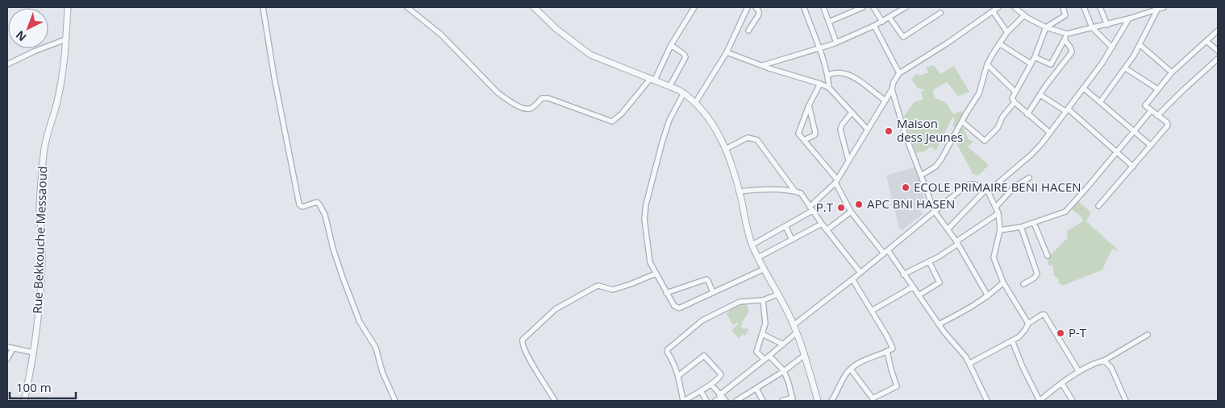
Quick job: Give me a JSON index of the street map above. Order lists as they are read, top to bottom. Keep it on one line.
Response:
{"streets":{"street":["Rue Bekkouche Messaoud"]},"places":["Maison dess Jeunes","ECOLE PRIMAIRE BENI HACEN","APC BNI HASEN","P.T","P-T"],"scale_bar":"100 m","north":"bottom left"}
